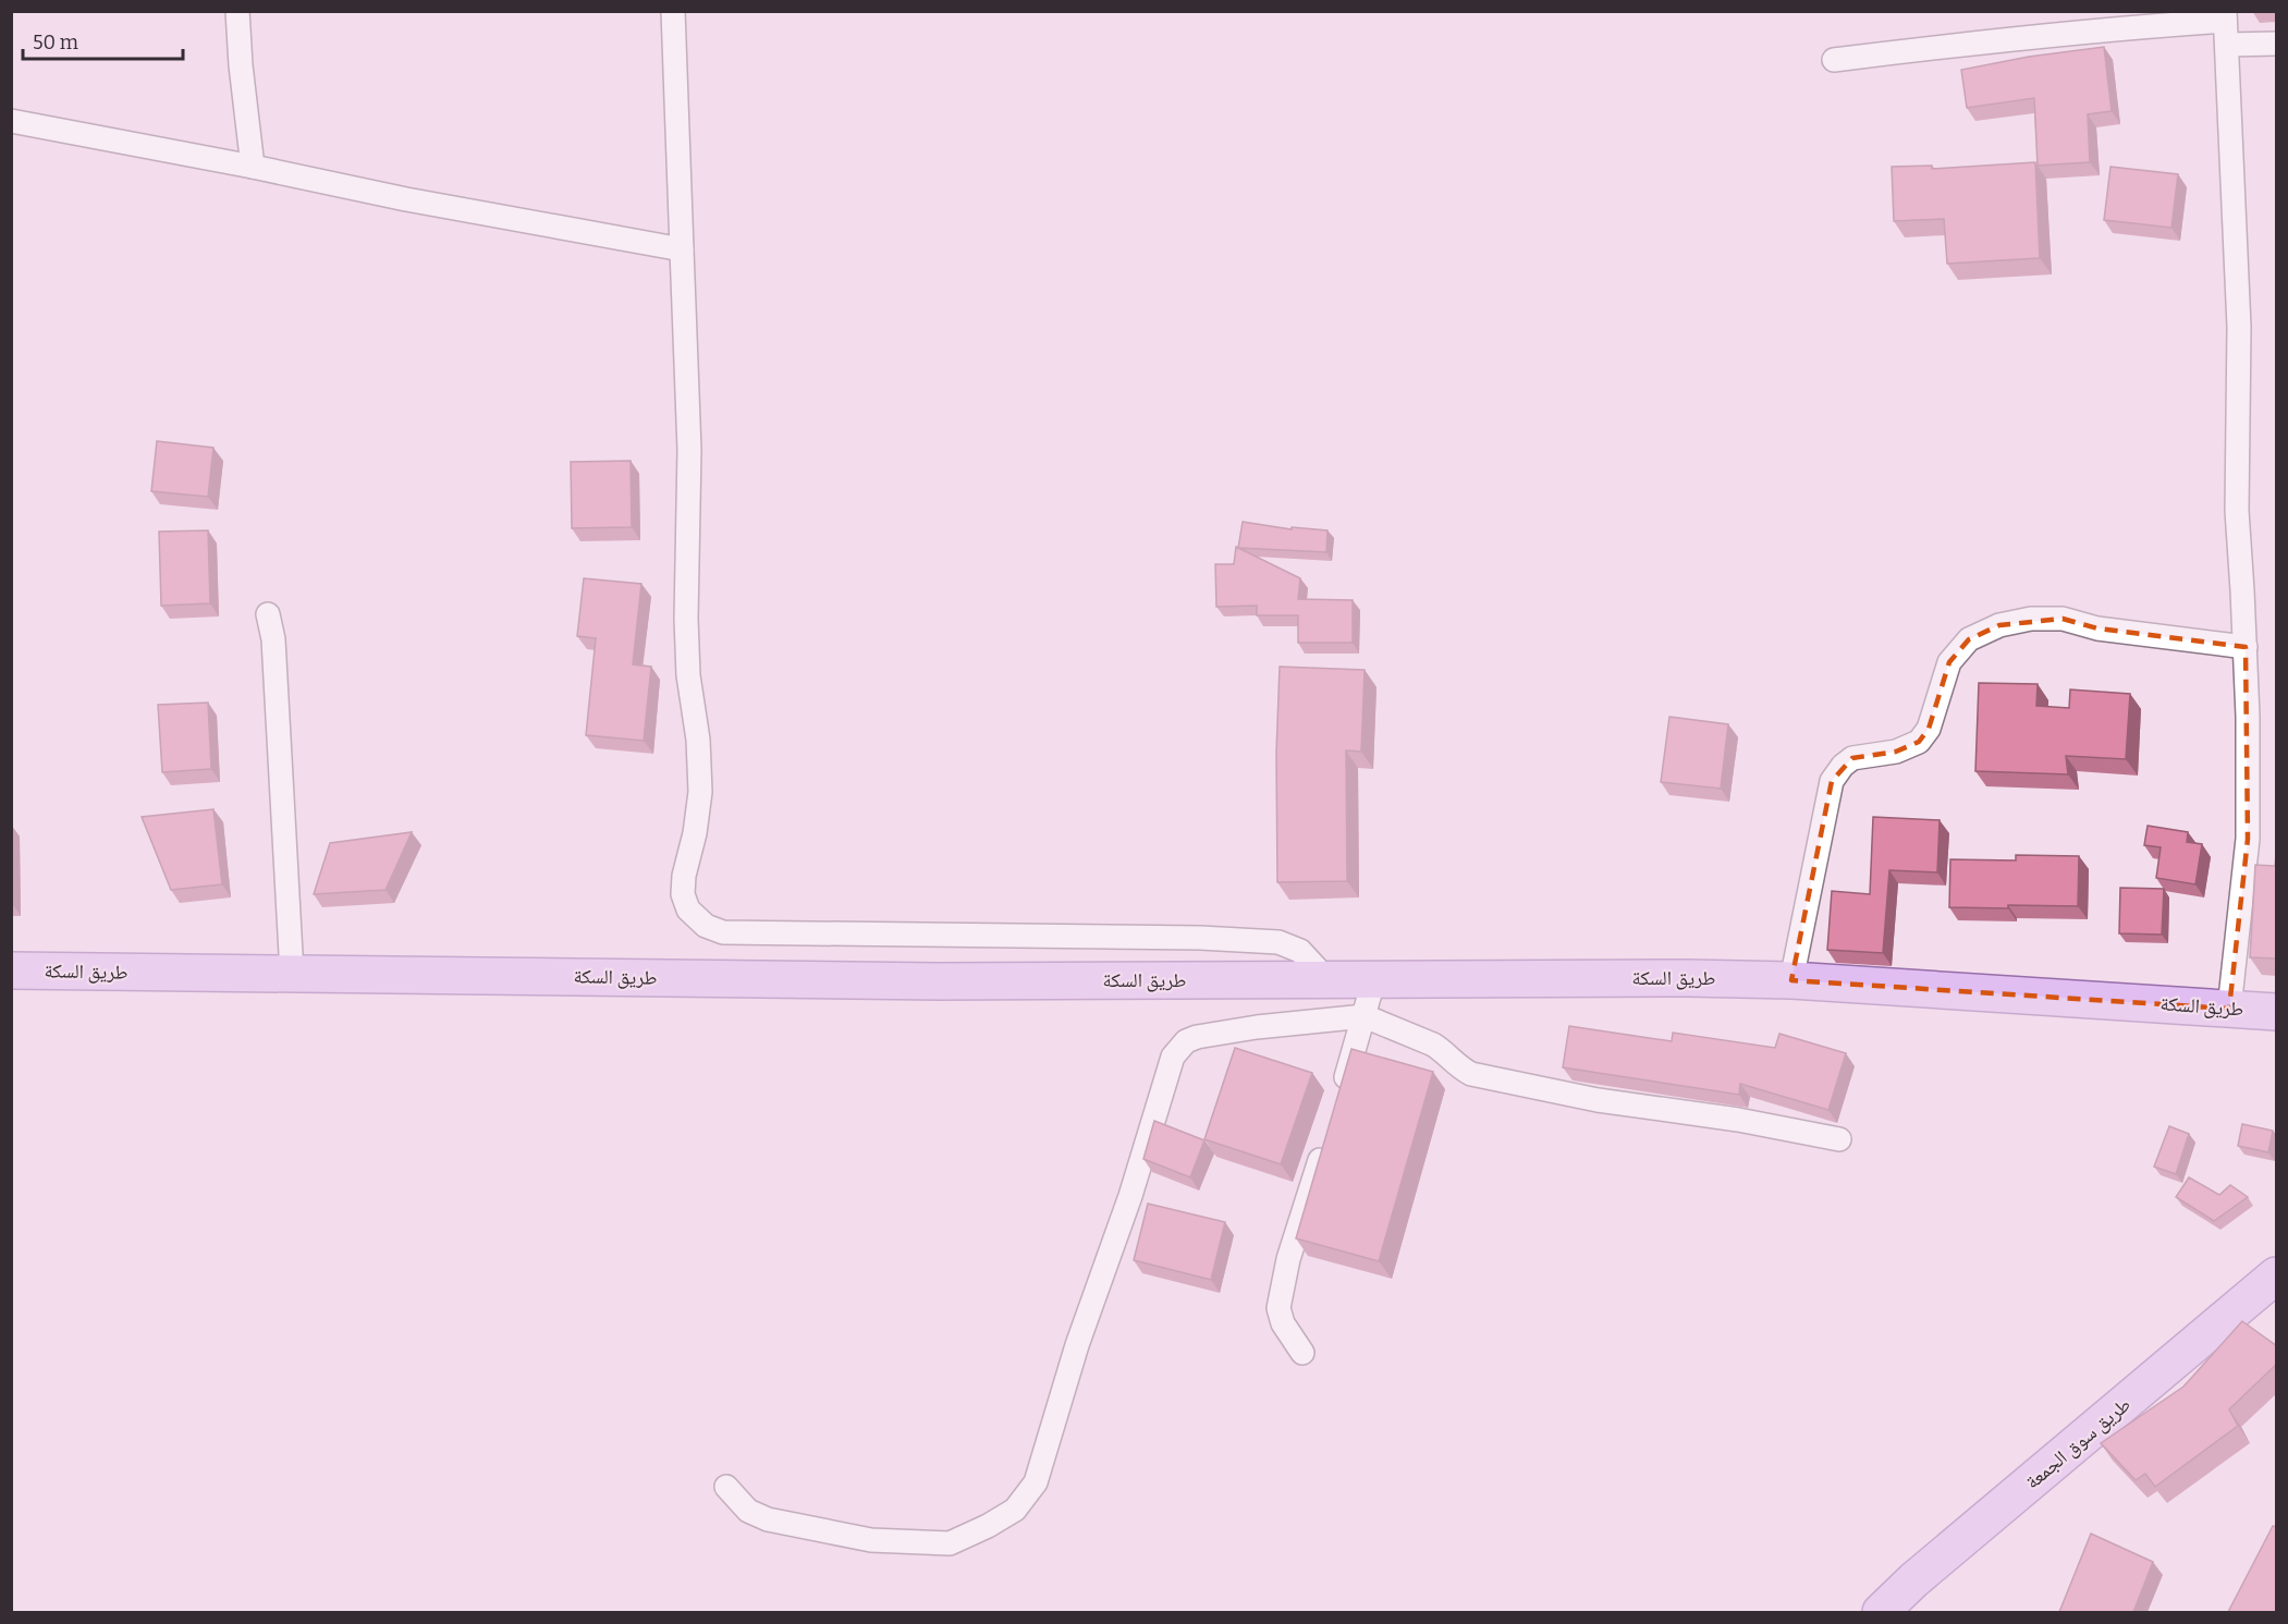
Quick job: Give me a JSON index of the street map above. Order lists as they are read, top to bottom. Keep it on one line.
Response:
{"streets":{"main road":["طريق السكة","طريق سوق الجمعة"]},"scale_bar":"50 m"}
